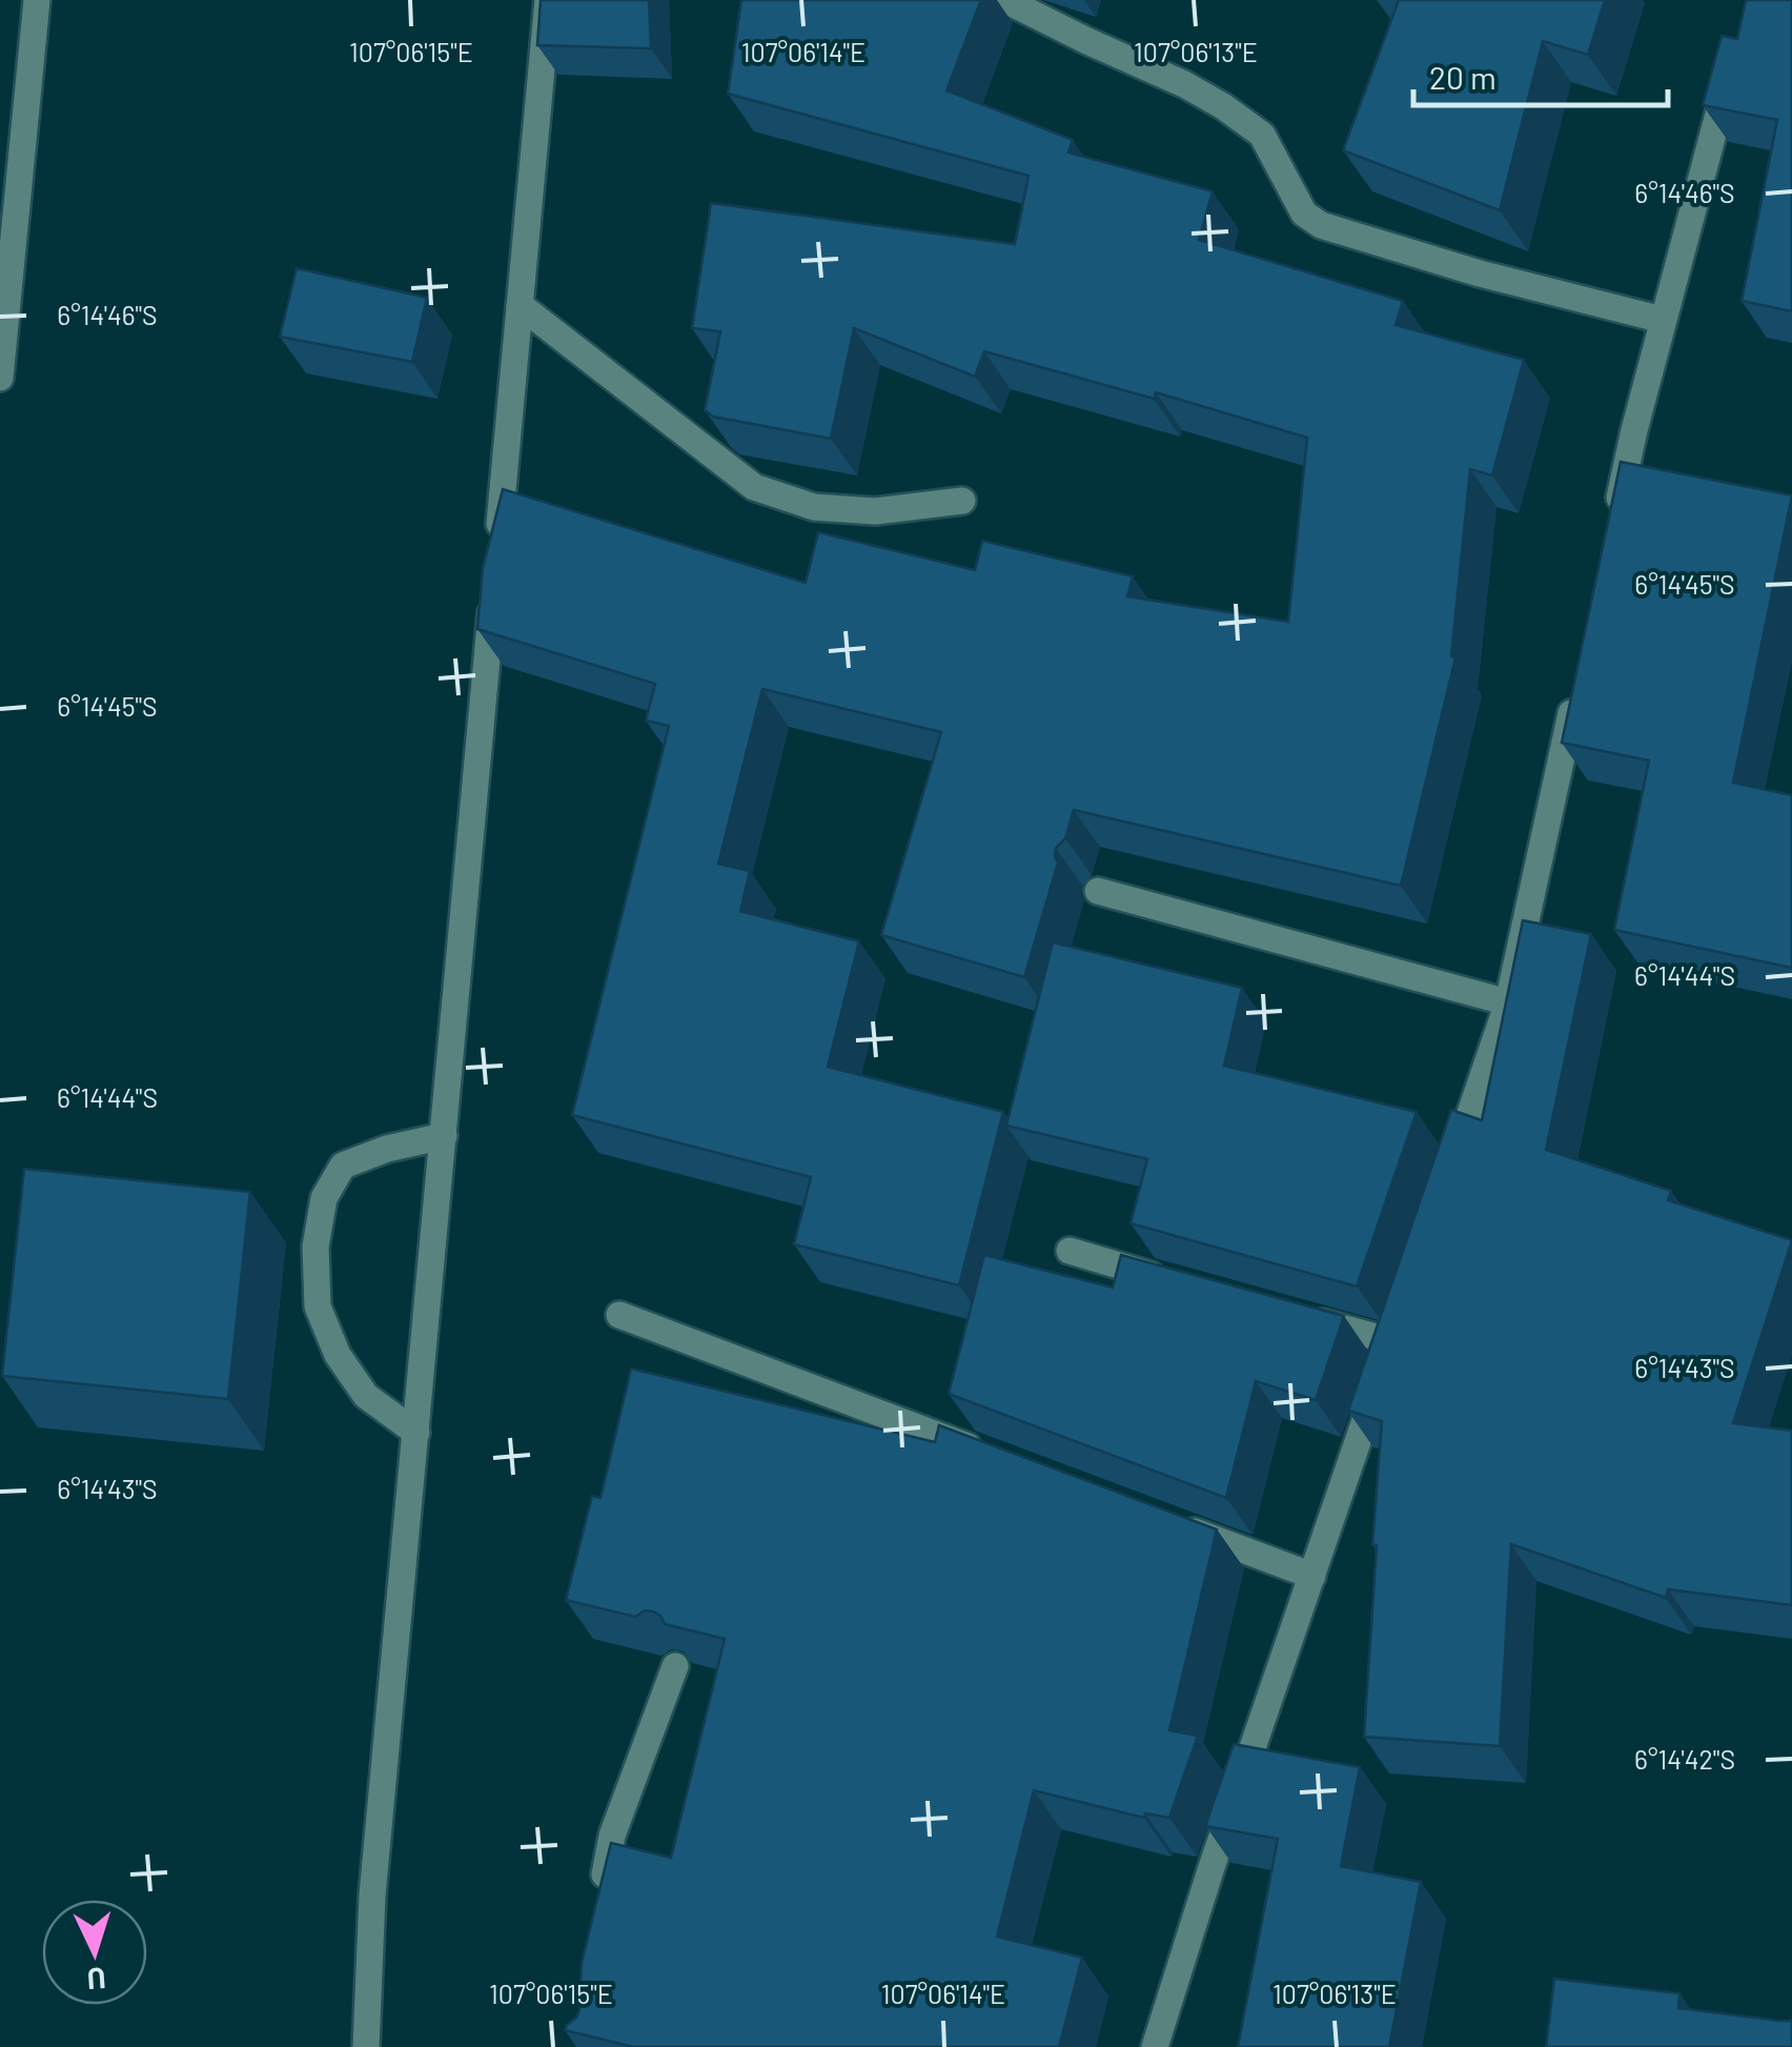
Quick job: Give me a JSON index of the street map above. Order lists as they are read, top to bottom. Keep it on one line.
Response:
{"scale_bar":"20 m","north":"bottom","coordinates":["107°06'15\"E","107°06'14\"E","107°06'13\"E","6°14'46\"S","6°14'45\"S","6°14'44\"S","6°14'43\"S","6°14'42\"S"]}
